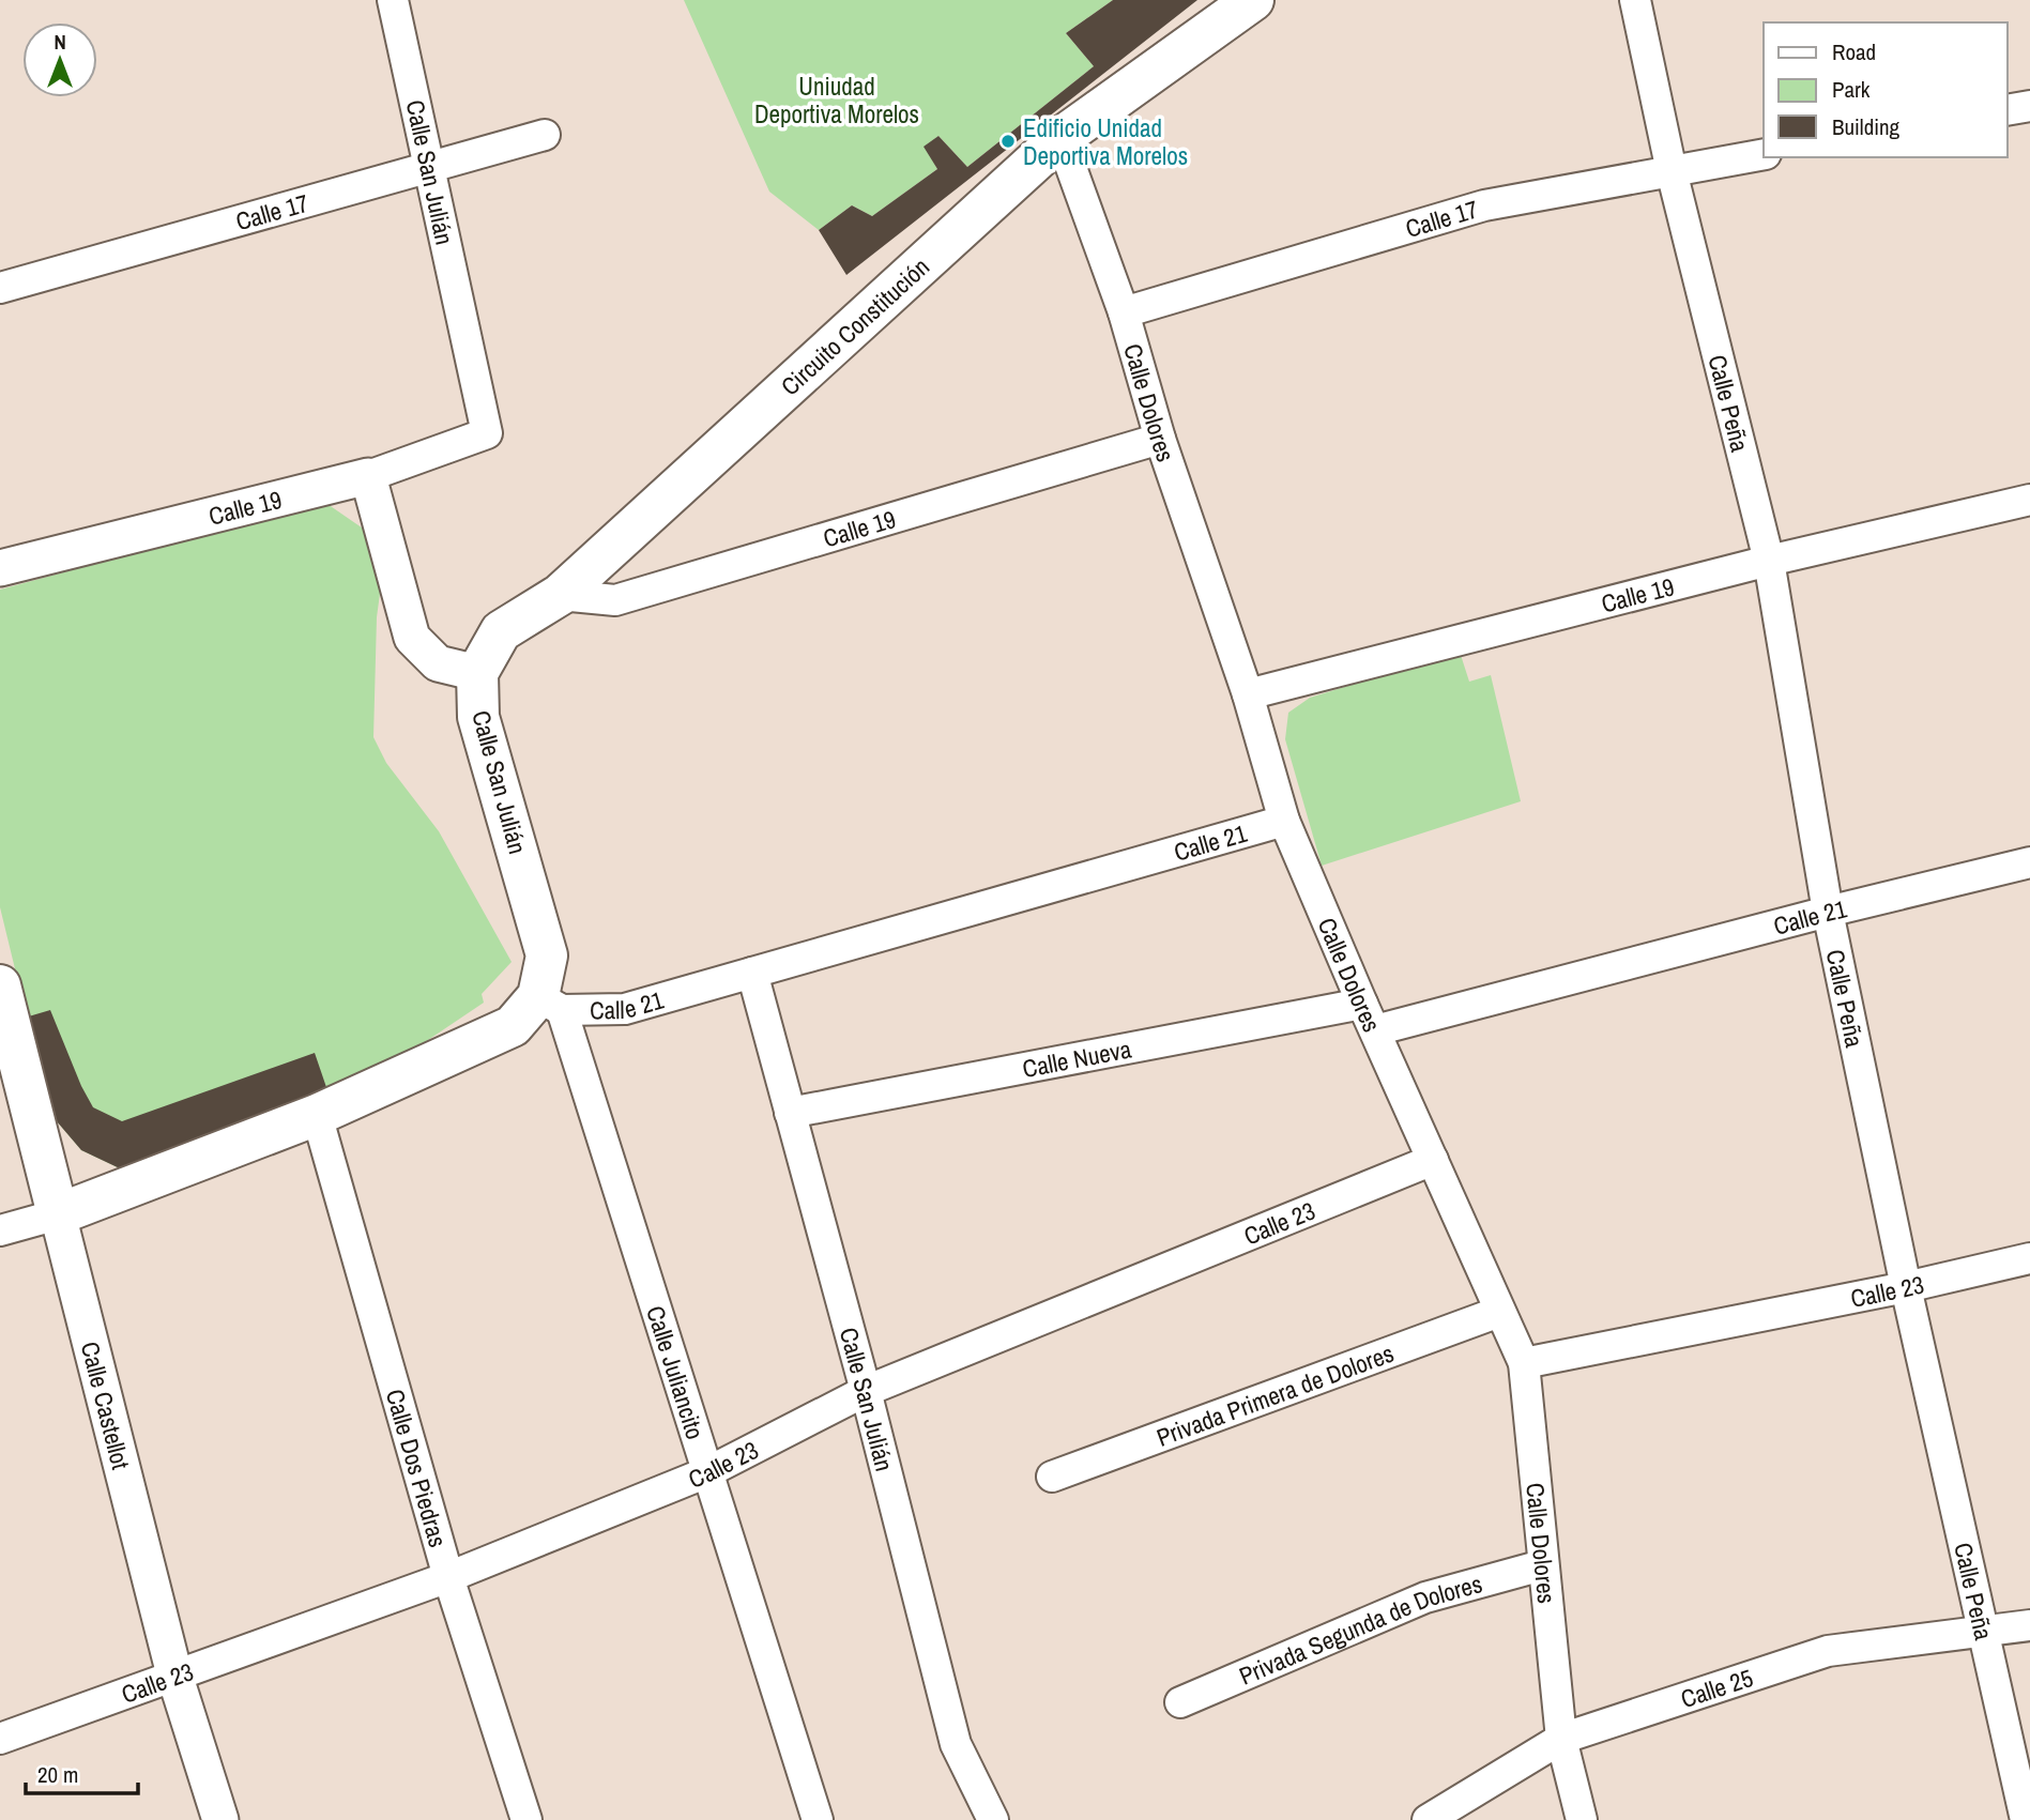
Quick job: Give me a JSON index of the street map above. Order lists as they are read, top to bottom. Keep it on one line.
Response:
{"streets":{"main road":["Calle San Julián","Circuito Constitución","Calle Castellot"],"street":["Calle 17","Calle Dolores","Calle Peña","Calle 19","Calle 21","Calle Nueva","Calle 23","Calle Juliancito","Privada Primera de Dolores","Calle Dos Piedras","Privada Segunda de Dolores","Calle 25"]},"crossings":[["Calle San Julián","Calle 17"],["Calle San Julián","Circuito Constitución"],["Calle San Julián","Calle 19"],["Calle San Julián","Calle 21"],["Calle San Julián","Calle Nueva"],["Calle San Julián","Calle 23"],["Calle San Julián","Calle Juliancito"],["Calle 17","Calle Dolores"],["Calle 17","Calle Peña"],["Circuito Constitución","Calle Dolores"],["Circuito Constitución","Calle 19"],["Calle Dolores","Calle 19"],["Calle Dolores","Calle 21"],["Calle Dolores","Calle Nueva"],["Calle Dolores","Calle 23"],["Calle Dolores","Privada Primera de Dolores"],["Calle Dolores","Privada Segunda de Dolores"],["Calle Dolores","Calle 25"],["Calle Peña","Calle 19"],["Calle Peña","Calle 21"],["Calle Peña","Calle 23"],["Calle Peña","Calle 25"],["Calle 21","Calle Nueva"],["Calle 21","Calle Juliancito"],["Calle 23","Calle Juliancito"],["Calle 23","Calle Castellot"],["Calle 23","Calle Dos Piedras"]],"parks":["Uniudad Deportiva Morelos"],"places":["Edificio Unidad Deportiva Morelos"],"legend":["Road","Park","Building"],"scale_bar":"20 m","north":"top"}
